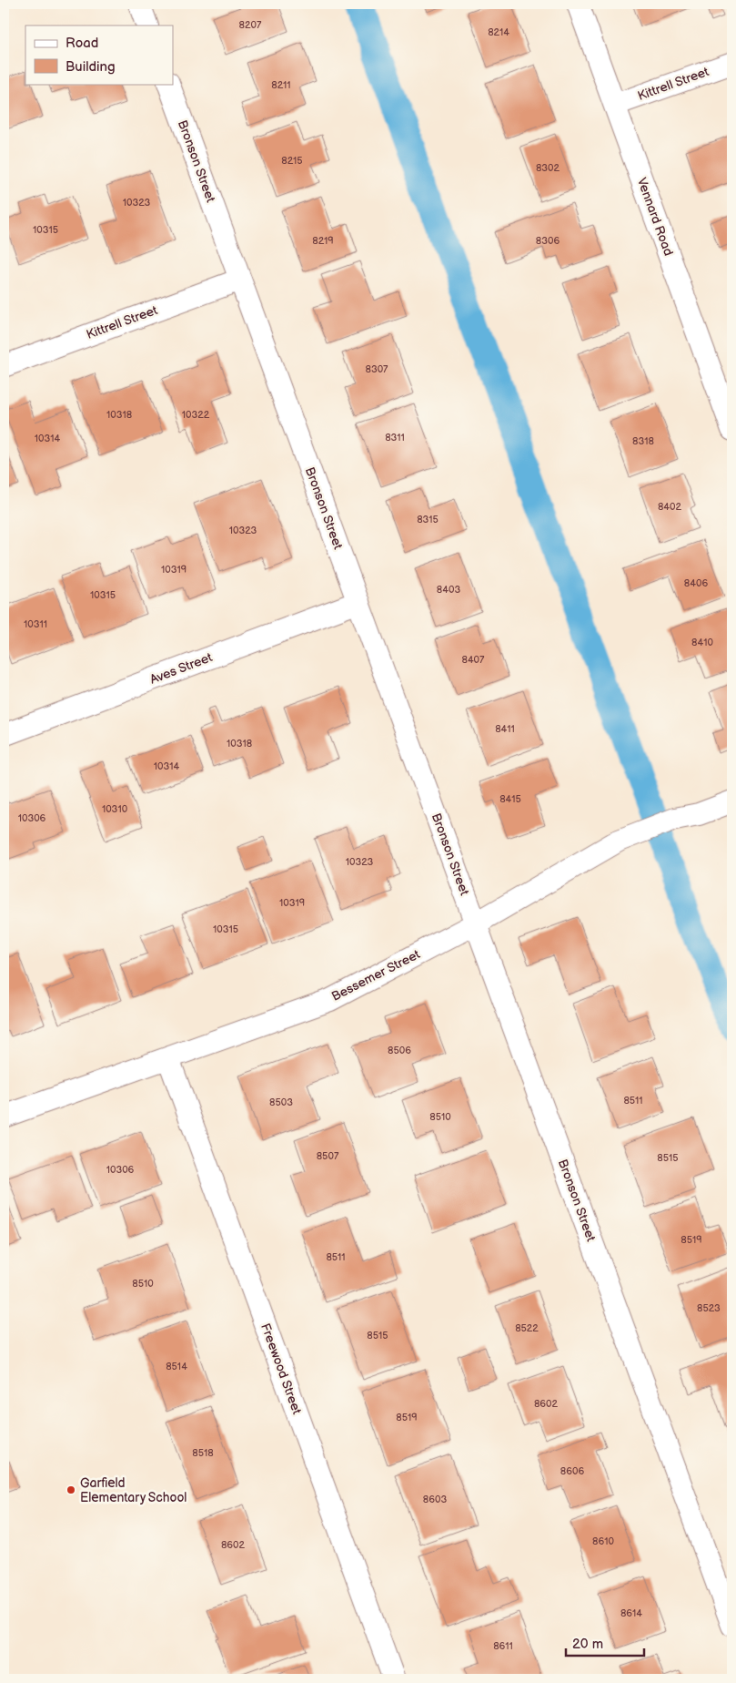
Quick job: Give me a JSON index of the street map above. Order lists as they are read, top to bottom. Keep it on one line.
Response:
{"streets":{"street":["Kittrell Street","Bronson Street","Vennard Road","Aves Street","Bessemer Street","Freewood Street"]},"crossings":[["Kittrell Street","Bronson Street"],["Kittrell Street","Vennard Road"],["Bronson Street","Aves Street"],["Bronson Street","Bessemer Street"],["Bessemer Street","Freewood Street"]],"places":["Garfield Elementary School"],"house_numbers":["8207","8214","8211","8215","8302","10323","10315","8219","8306","8307","10318","10322","8311","10314","8318","8402","8315","10323","10319","8406","8403","10315","10311","8410","8407","8411","10318","10314","8415","10310","10306","10323","10319","10315","8506","8511","8503","8510","8507","8515","10306","8519","8511","8510","8523","8522","8515","8514","8602","8519","8518","8606","8603","8610","8602","8614","8611"],"legend":["Road","Building"],"scale_bar":"20 m"}
